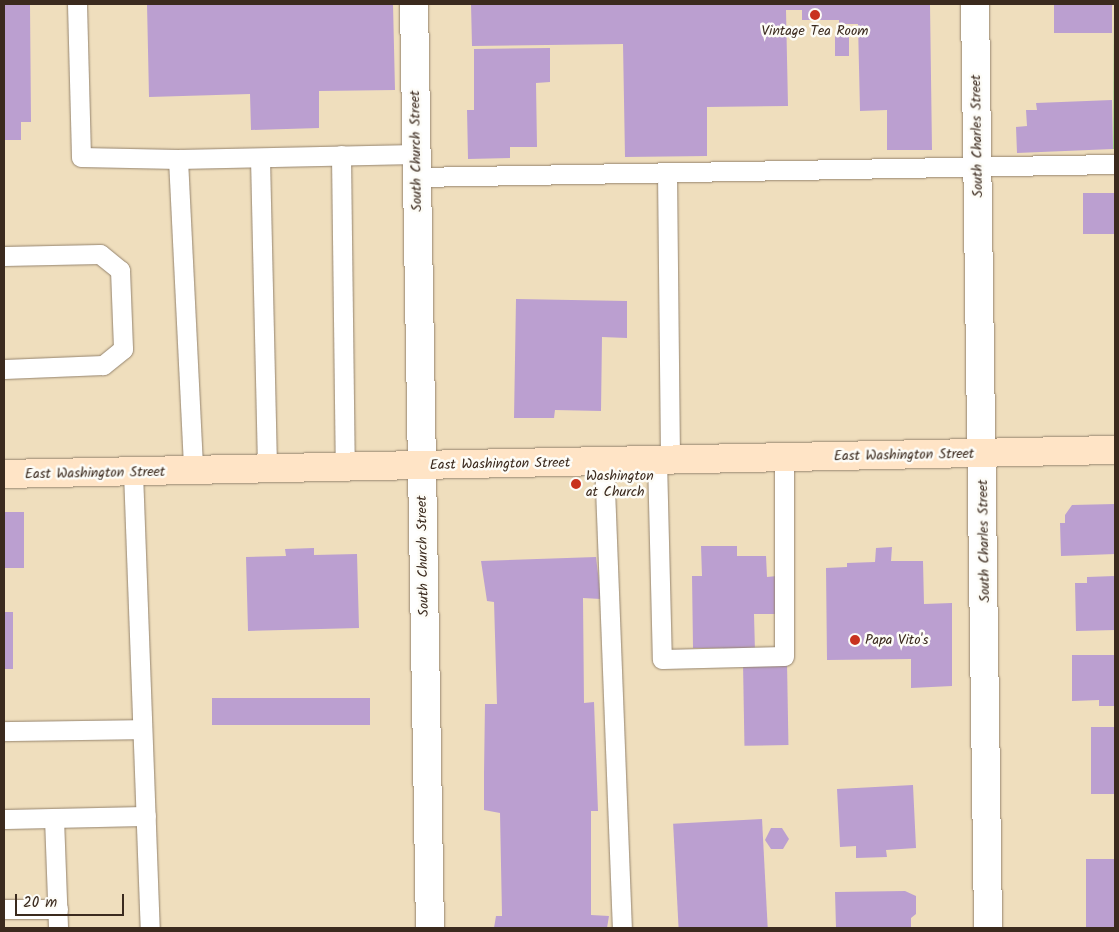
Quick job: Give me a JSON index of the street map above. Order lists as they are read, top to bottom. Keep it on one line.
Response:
{"streets":{"main road":["East Washington Street"],"street":["South Charles Street","South Church Street"]},"crossings":[["South Charles Street","East Washington Street"],["South Church Street","East Washington Street"]],"places":["Vintage Tea Room","Washington at Church","Papa Vito's"],"scale_bar":"20 m"}
